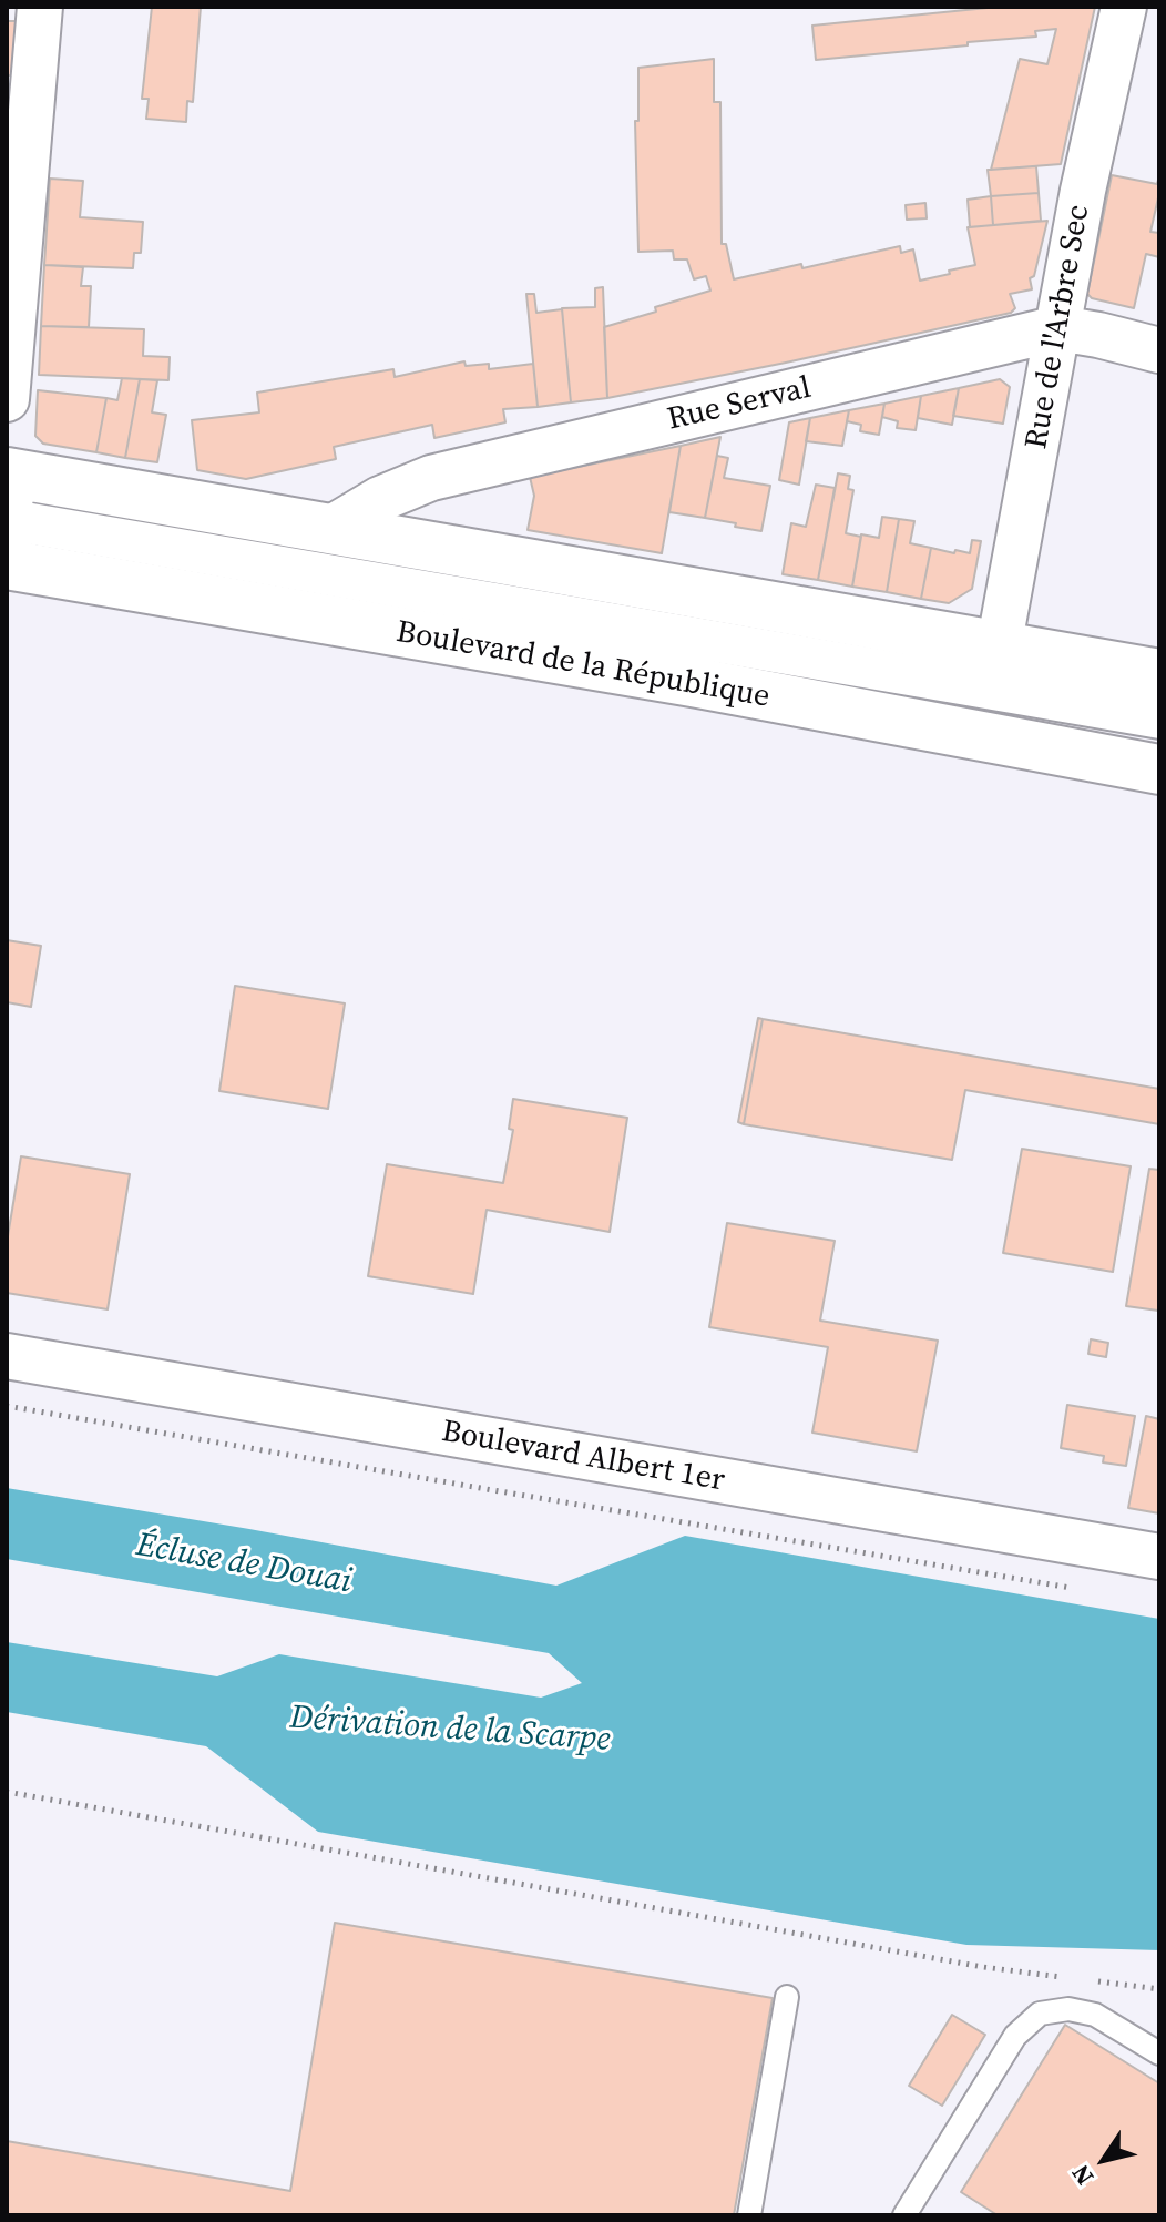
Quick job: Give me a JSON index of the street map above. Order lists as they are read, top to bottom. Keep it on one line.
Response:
{"streets":{"main road":["Boulevard de la République"],"street":["Rue de l'Arbre Sec","Rue Serval","Boulevard Albert 1er"]},"crossings":[["Rue de l'Arbre Sec","Rue Serval"]],"water":["Écluse de Douai","Dérivation de la Scarpe"],"north":"bottom left"}
